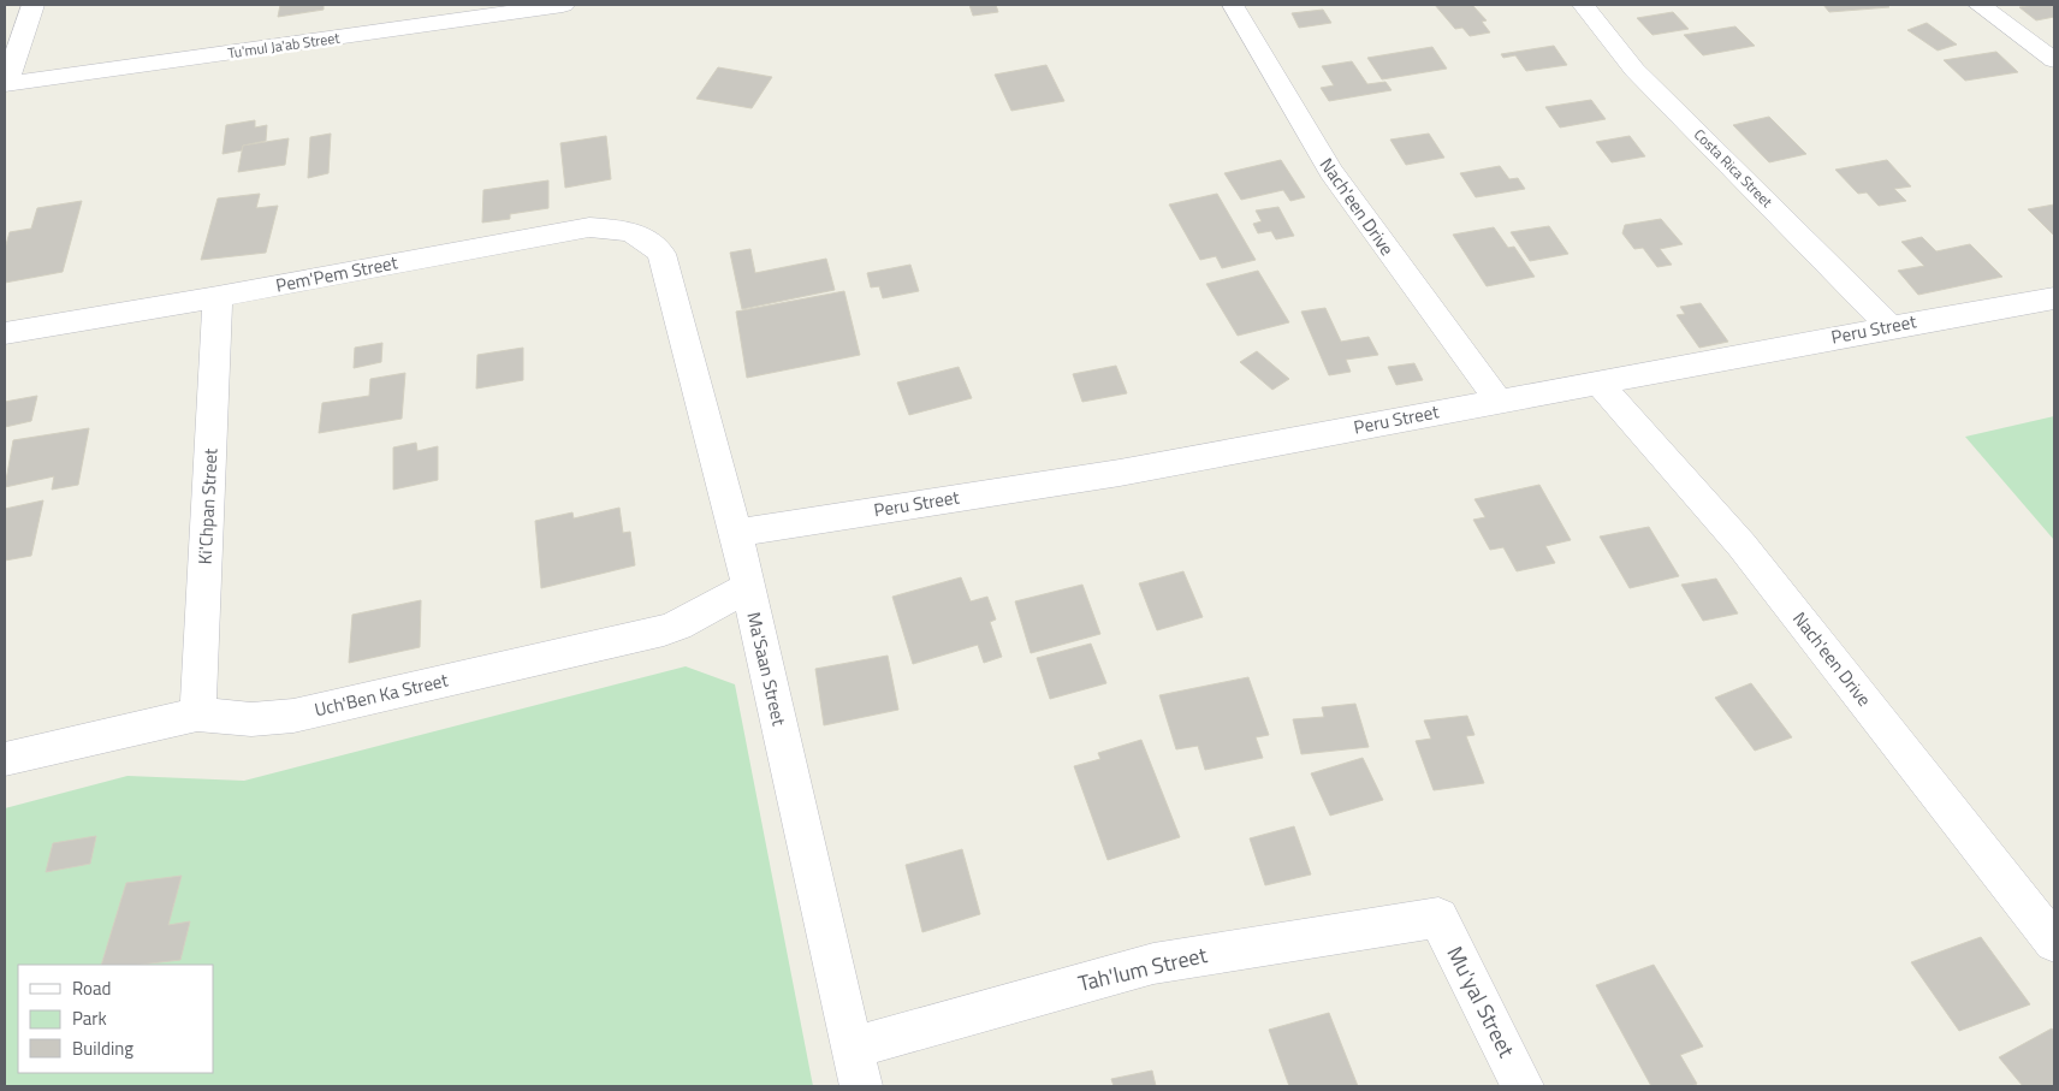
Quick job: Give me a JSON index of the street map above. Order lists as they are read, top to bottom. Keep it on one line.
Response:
{"streets":{"street":["Tu'mul Ja'ab Street","Costa Rica Street","Nach'een Drive","Pem'Pem Street","Peru Street","Ki'Chpan Street","Ma'Saan Street","Uch'Ben Ka Street","Tah'lum Street","Mu'yal Street"]},"crossings":[["Costa Rica Street","Peru Street"],["Nach'een Drive","Peru Street"],["Pem'Pem Street","Ki'Chpan Street"],["Pem'Pem Street","Ma'Saan Street"],["Peru Street","Ma'Saan Street"],["Ki'Chpan Street","Uch'Ben Ka Street"],["Ma'Saan Street","Uch'Ben Ka Street"],["Ma'Saan Street","Tah'lum Street"],["Tah'lum Street","Mu'yal Street"]],"legend":["Road","Park","Building"]}
